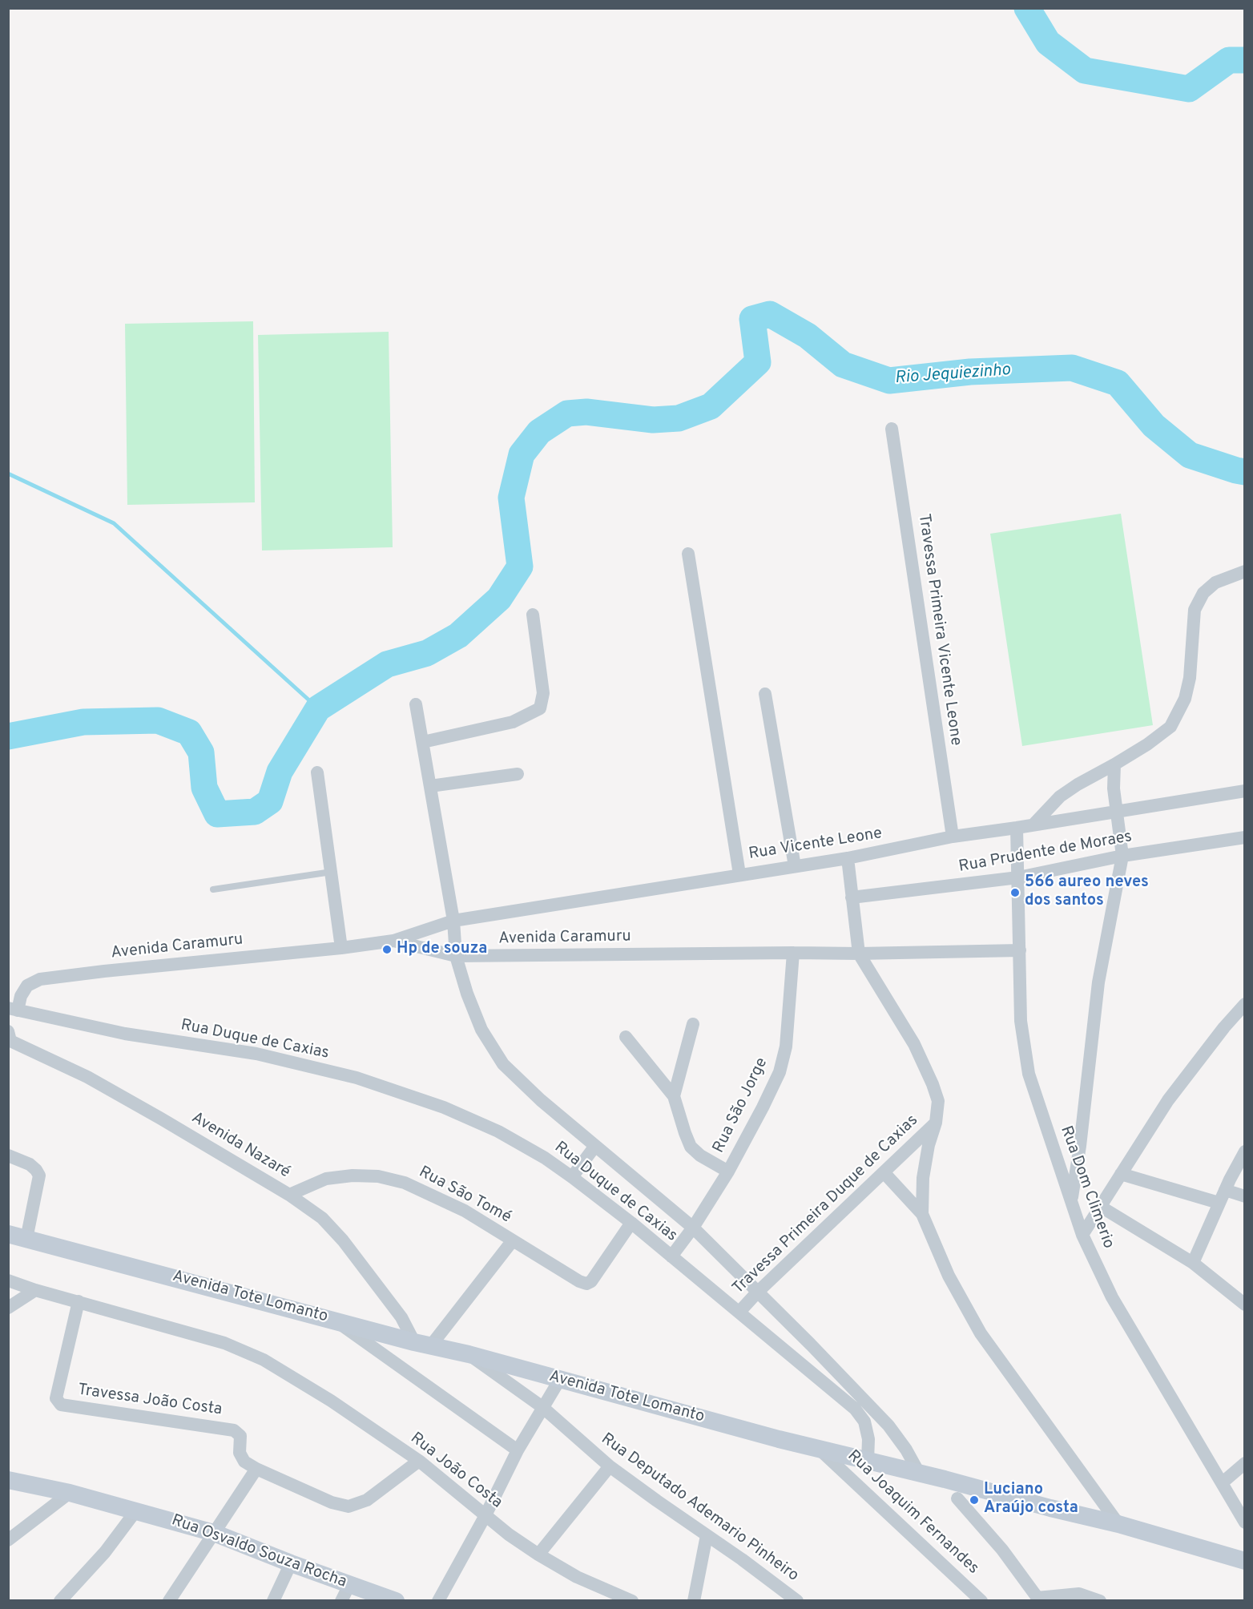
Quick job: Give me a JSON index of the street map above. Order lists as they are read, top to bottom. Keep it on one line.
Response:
{"streets":{"main road":["Avenida Tote Lomanto","Rua Osvaldo Souza Rocha"],"street":["Travessa Primeira Vicente Leone","Rua Vicente Leone","Rua Prudente de Moraes","Avenida Caramuru","Rua Duque de Caxias","Rua São Jorge","Avenida Nazaré","Rua Dom Climerio","Rua São Tomé","Travessa Primeira Duque de Caxias","Travessa João Costa","Rua João Costa","Rua Deputado Ademario Pinheiro","Rua Joaquim Fernandes"]},"crossings":[["Travessa Primeira Vicente Leone","Rua Vicente Leone"],["Rua Vicente Leone","Avenida Caramuru"],["Rua Vicente Leone","Rua Duque de Caxias"],["Rua Vicente Leone","Rua Dom Climerio"],["Rua Prudente de Moraes","Rua Dom Climerio"],["Avenida Caramuru","Rua Duque de Caxias"],["Avenida Caramuru","Rua São Jorge"],["Avenida Caramuru","Rua Dom Climerio"],["Rua Duque de Caxias","Rua São Jorge"],["Rua Duque de Caxias","Rua São Tomé"],["Rua Duque de Caxias","Travessa Primeira Duque de Caxias"],["Rua Duque de Caxias","Avenida Tote Lomanto"],["Avenida Nazaré","Rua São Tomé"],["Avenida Nazaré","Avenida Tote Lomanto"],["Avenida Tote Lomanto","Rua Deputado Ademario Pinheiro"],["Avenida Tote Lomanto","Rua Joaquim Fernandes"],["Travessa João Costa","Rua João Costa"]],"water":["Rio Jequiezinho"],"places":["566 aureo neves dos santos","Hp de souza","Luciano Araújo costa"]}
